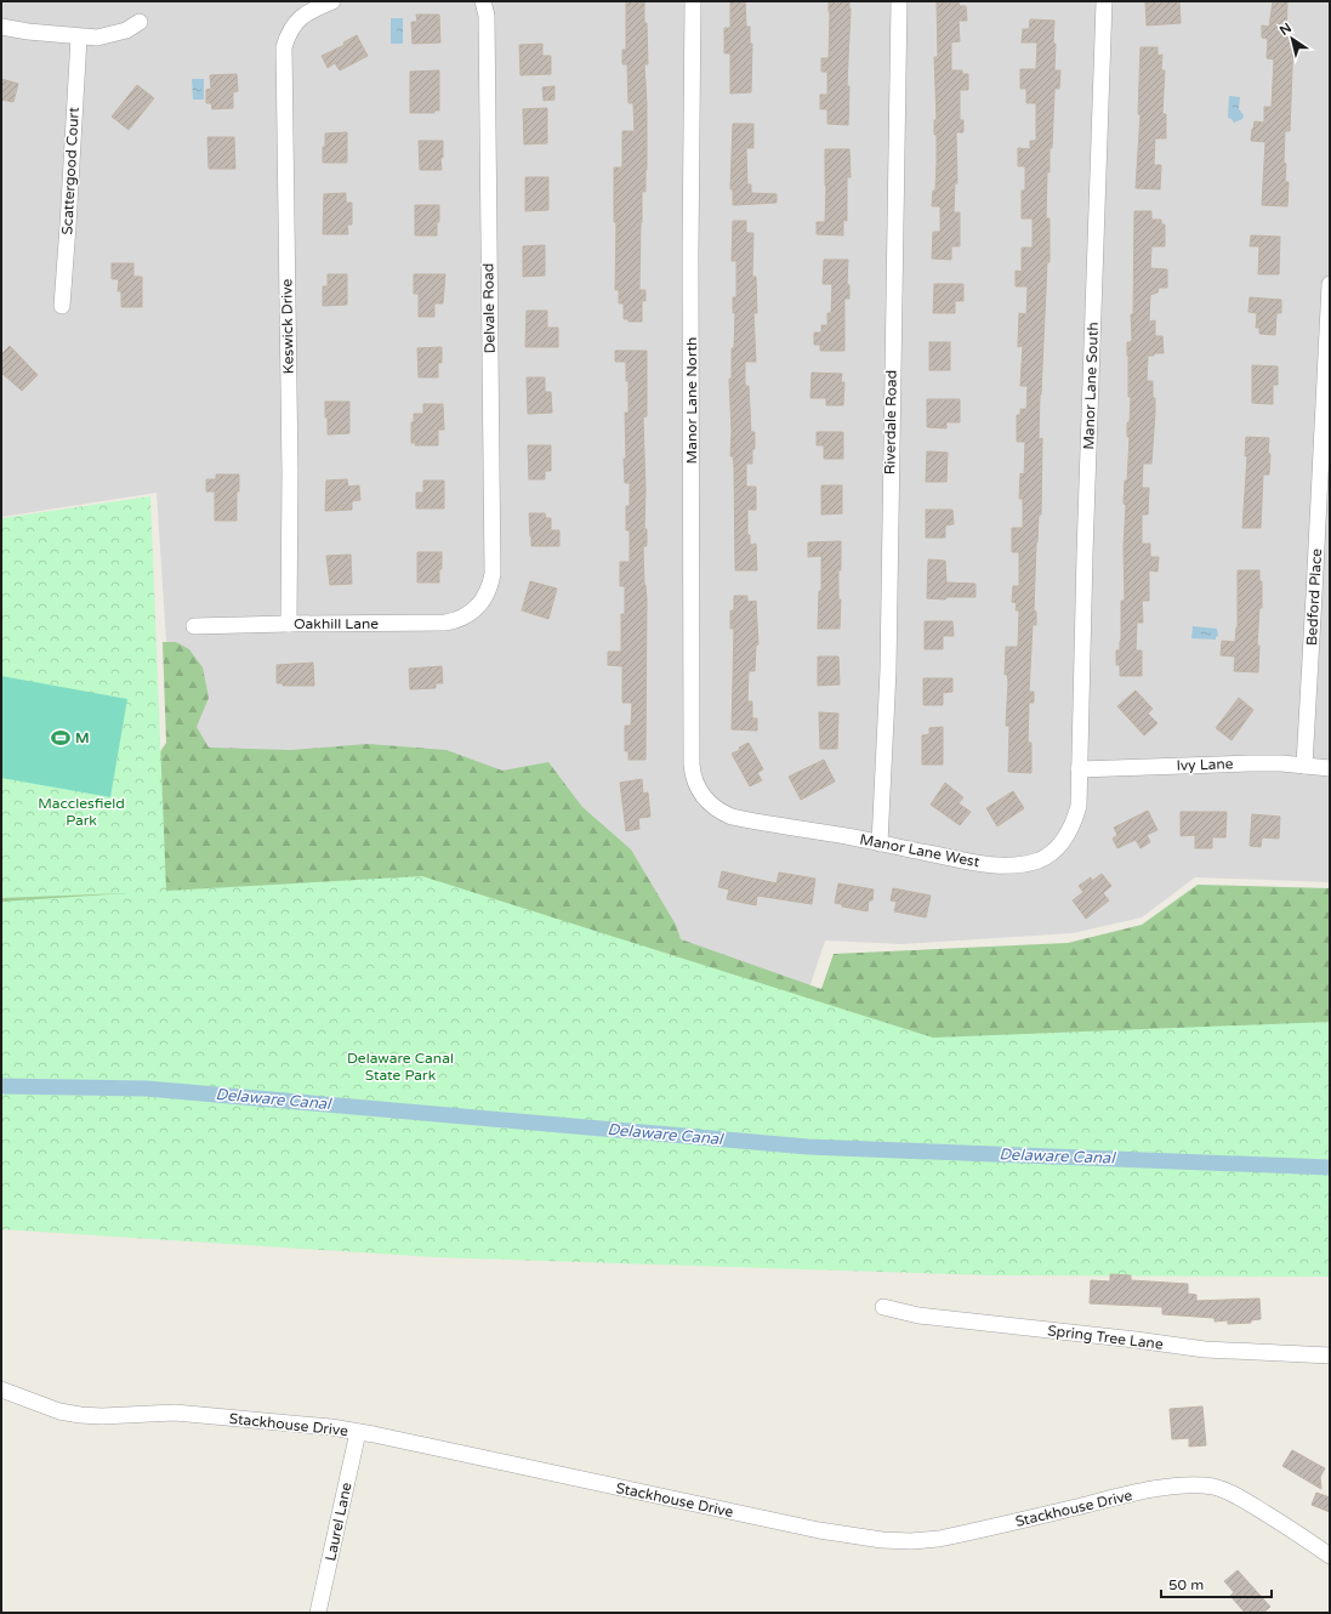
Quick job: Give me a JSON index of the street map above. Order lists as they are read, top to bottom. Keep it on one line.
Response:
{"streets":{"street":["Scattergood Court","Delvale Road","Keswick Drive","Manor Lane South","Manor Lane North","Riverdale Road","Bedford Place","Oakhill Lane","Ivy Lane","Manor Lane West","Spring Tree Lane","Stackhouse Drive","Laurel Lane"]},"crossings":[["Delvale Road","Oakhill Lane"],["Keswick Drive","Oakhill Lane"],["Manor Lane South","Ivy Lane"],["Manor Lane South","Manor Lane West"],["Manor Lane North","Manor Lane West"],["Riverdale Road","Manor Lane West"],["Bedford Place","Ivy Lane"],["Ivy Lane","Manor Lane West"],["Stackhouse Drive","Laurel Lane"]],"water":["Delaware Canal"],"parks":["Macclesfield Park","Delaware Canal State Park"],"places":{"sports":["M"]},"scale_bar":"50 m","north":"top left"}
